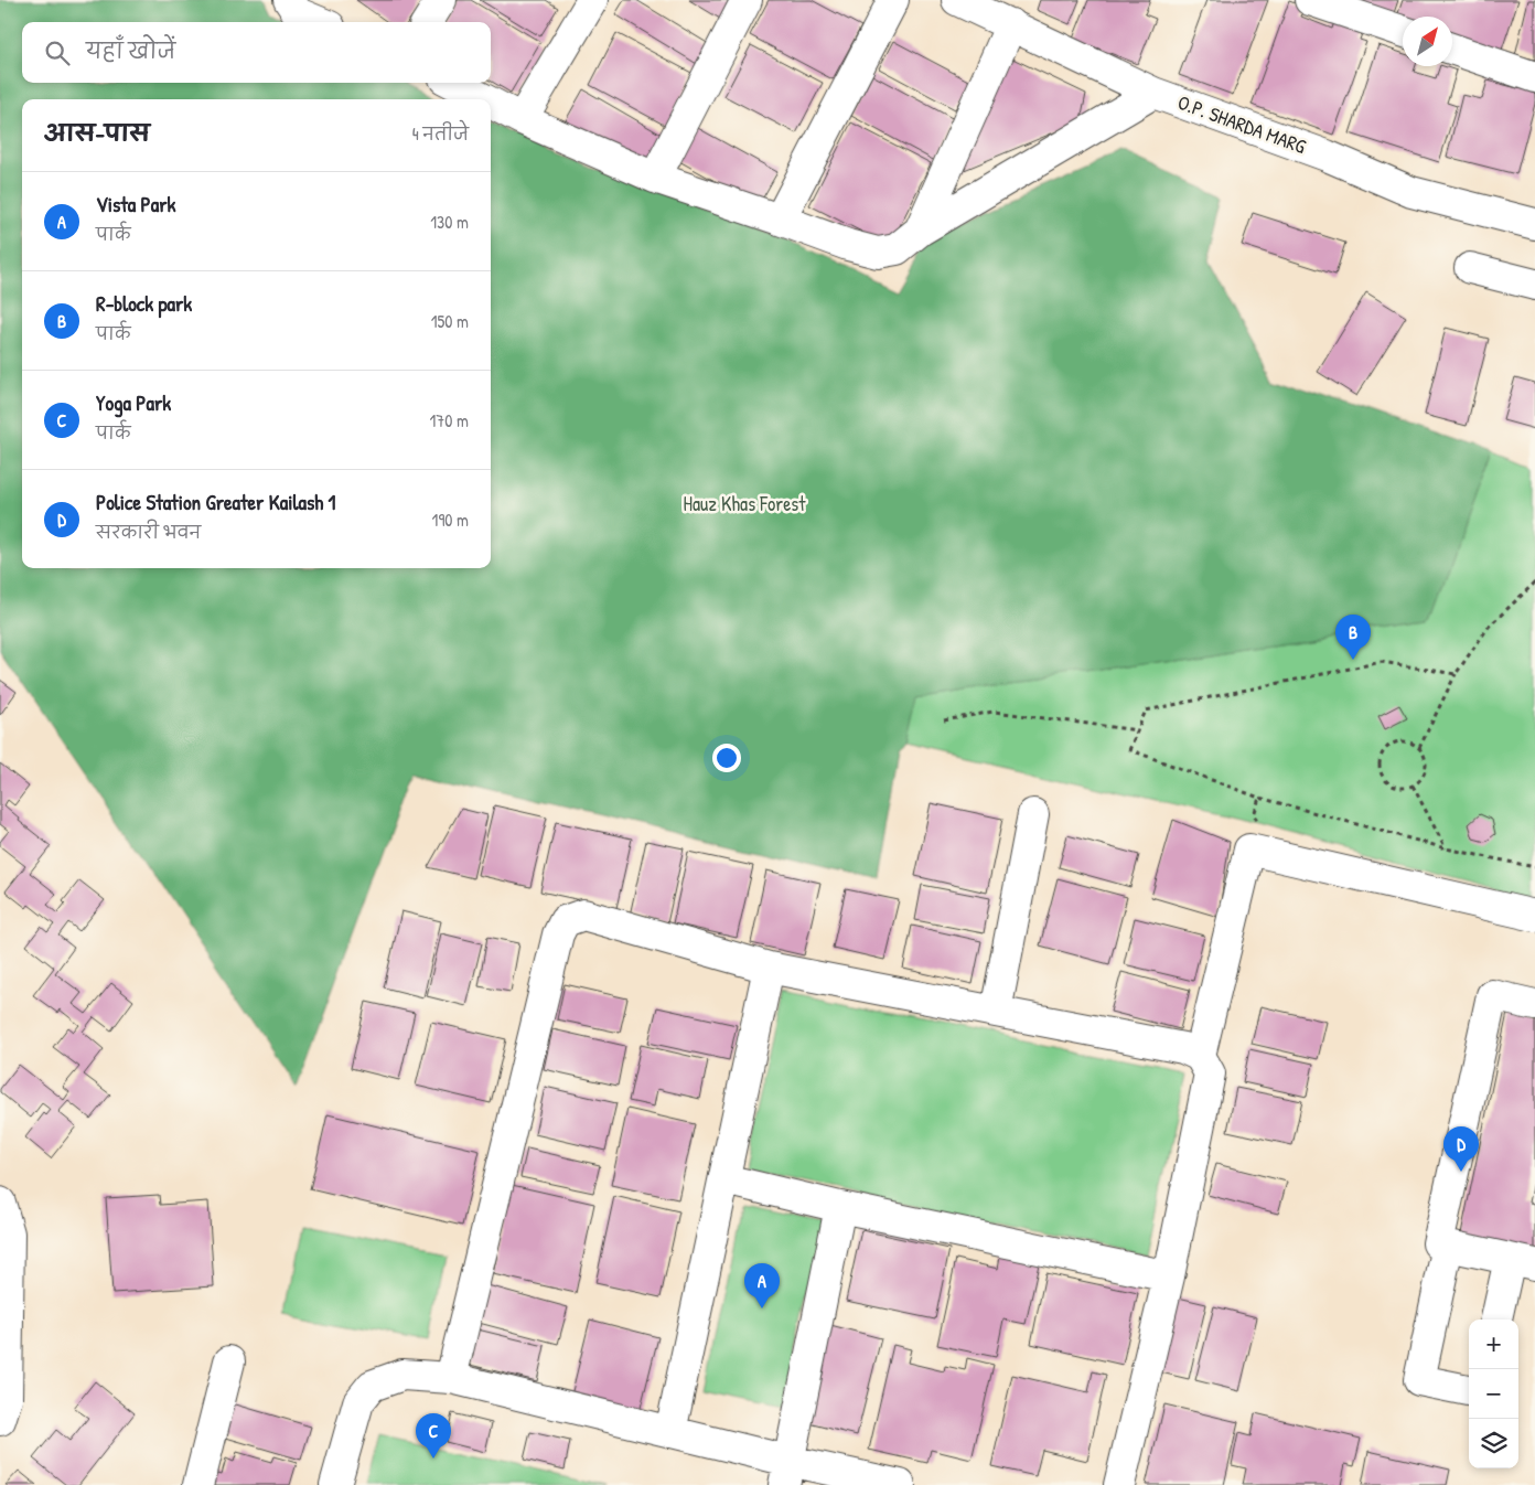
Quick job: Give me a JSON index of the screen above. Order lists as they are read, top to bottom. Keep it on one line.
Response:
{"streets":{"street":["O.P. SHARDA MARG"]},"parks":["Hauz Khas Forest"],"north":"top right","page":{"search":"यहाँ खोजें","heading":["आस-पास","4 नतीजे"],"list":[{"mark":"A","name":"Vista Park","note":"पार्क","value":"130 m"},{"mark":"B","name":"R-block park","note":"पार्क","value":"150 m"},{"mark":"C","name":"Yoga Park","note":"पार्क","value":"170 m"},{"mark":"D","name":"Police Station Greater Kailash 1","note":"सरकारी भवन","value":"190 m"}],"pins":["B","D","A","C"],"map_buttons":["+","−"]}}
